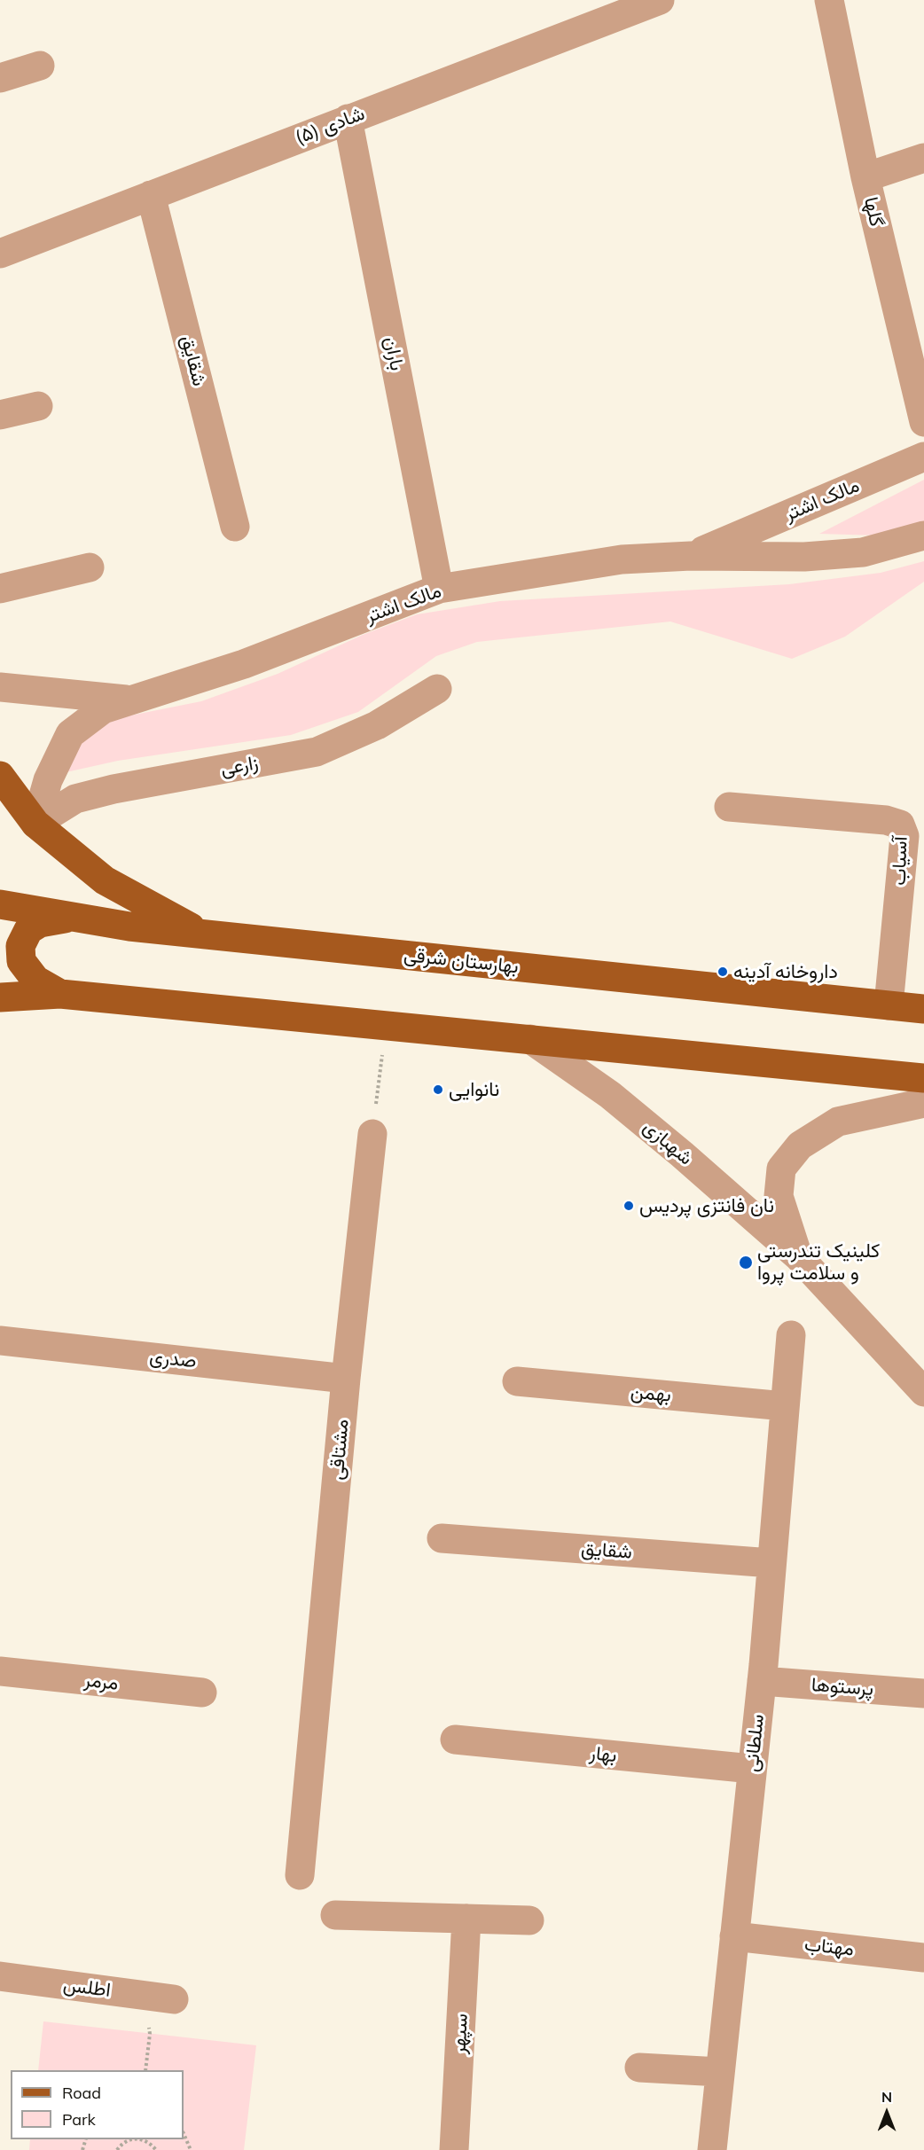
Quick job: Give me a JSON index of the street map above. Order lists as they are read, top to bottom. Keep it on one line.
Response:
{"streets":{"main road":["بهارستان شرقی"],"street":["شادی (۵)","گلها","باران","شقایق","مالک اشتر","زارعی","آسیاب","شهبازی","صدری","بهمن","مشتاقی","مرمر","پرستوها","سلطانی","بهار","مهتاب","اطلس","سپهر"]},"crossings":[["شادی (۵)","باران"],["شادی (۵)","شقایق"],["باران","مالک اشتر"],["شقایق","سلطانی"],["مالک اشتر","زارعی"],["آسیاب","بهارستان شرقی"],["صدری","مشتاقی"],["بهمن","سلطانی"],["پرستوها","سلطانی"],["سلطانی","بهار"],["سلطانی","مهتاب"]],"places":["داروخانه آدینه","نانوایی","نان فانتزی پردیس","کلینیک تندرستی و سلامت پروا"],"legend":["Road","Park"],"north":"top"}
